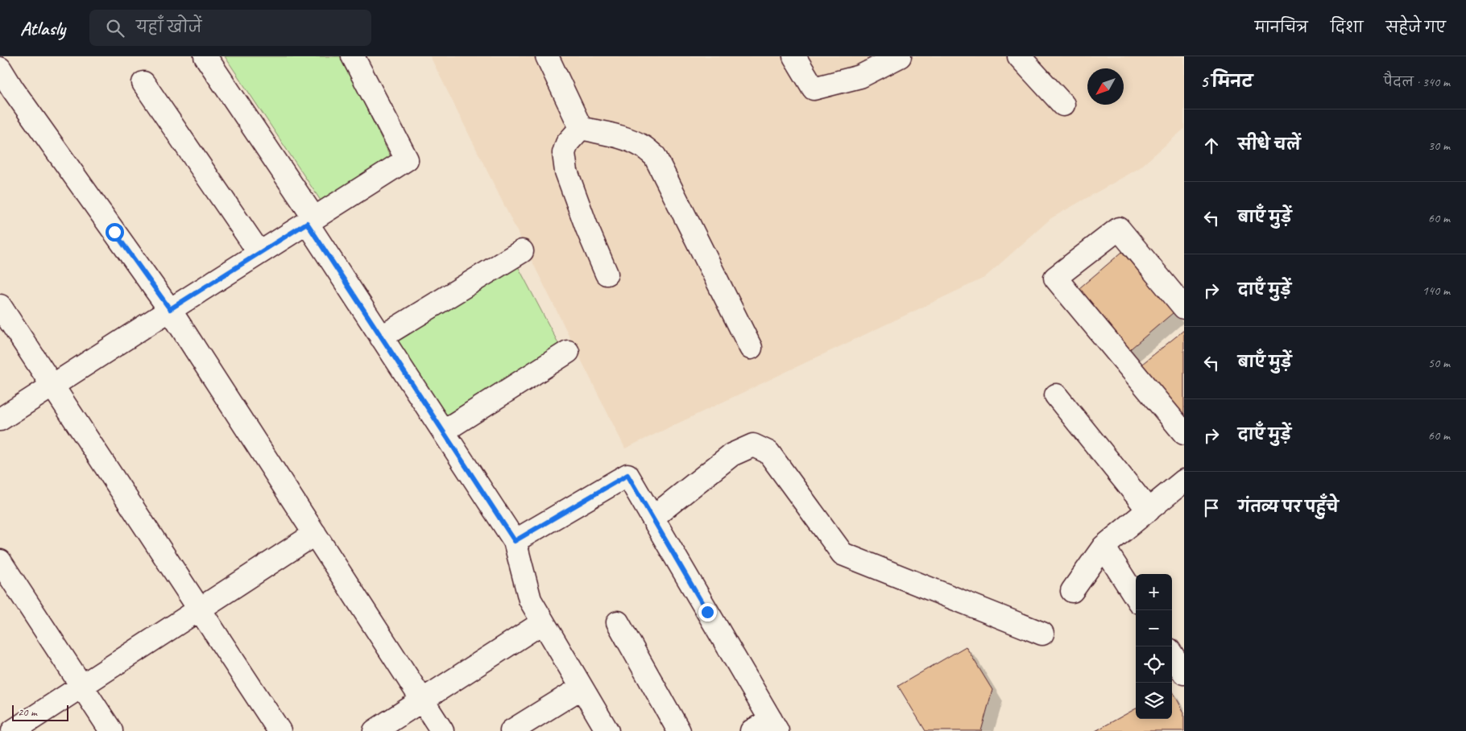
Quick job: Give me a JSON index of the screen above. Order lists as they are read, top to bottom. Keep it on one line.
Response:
{"scale_bar":"20 m","north":"bottom left","page":{"header":"Atlasly","search":"यहाँ खोजें","nav":["मानचित्र","दिशा","सहेजे गए"],"heading":["5 मिनट","पैदल · 340 m"],"list":[["सीधे चलें","30 m"],["बाएँ मुड़ें","60 m"],["दाएँ मुड़ें","140 m"],["बाएँ मुड़ें","50 m"],["दाएँ मुड़ें","60 m"],"गंतव्य पर पहुँचे"],"map_buttons":["+","−"],"scale":"20 m"}}
